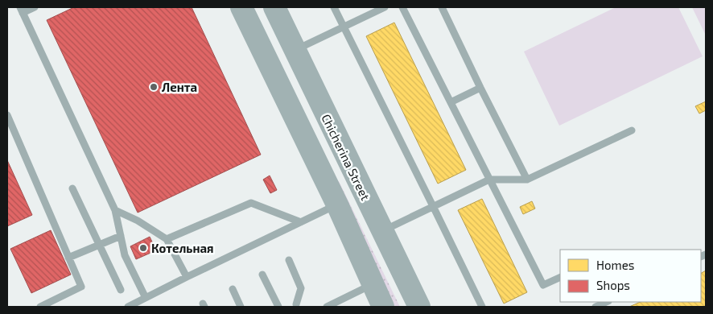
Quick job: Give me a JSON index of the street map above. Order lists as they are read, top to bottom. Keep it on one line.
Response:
{"streets":{"main road":["Chicherina Street"]},"places":["Лента","Котельная"],"legend":["Homes","Shops"]}
